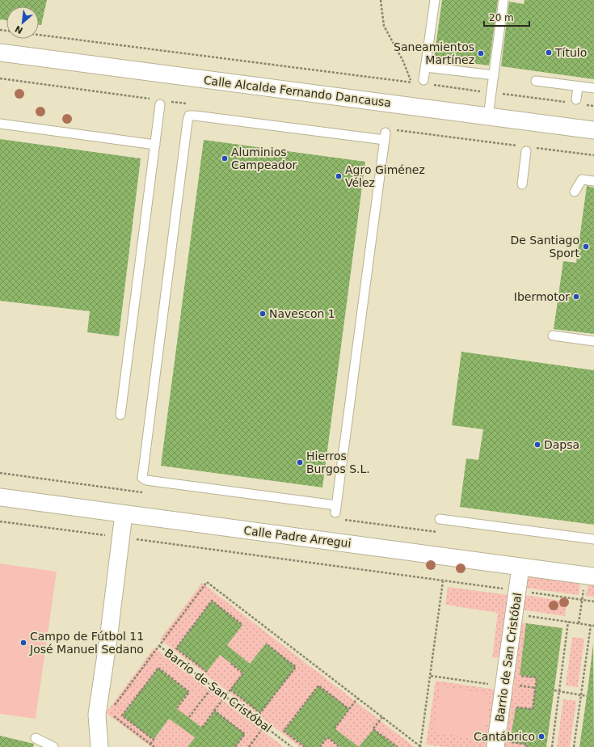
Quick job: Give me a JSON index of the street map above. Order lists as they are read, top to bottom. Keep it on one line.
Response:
{"streets":{"street":["Calle Alcalde Fernando Dancausa","Calle Padre Arregui","Barrio de San Cristóbal"]},"crossings":[["Calle Padre Arregui","Barrio de San Cristóbal"]],"places":["Título","Saneamientos Martínez","Aluminios Campeador","Agro Giménez Vélez","De Santiago Sport","Ibermotor","Navescon 1","Dapsa","Hierros Burgos S.L.","Campo de Fútbol 11 José Manuel Sedano","Cantábrico"],"scale_bar":"20 m","north":"bottom left"}
